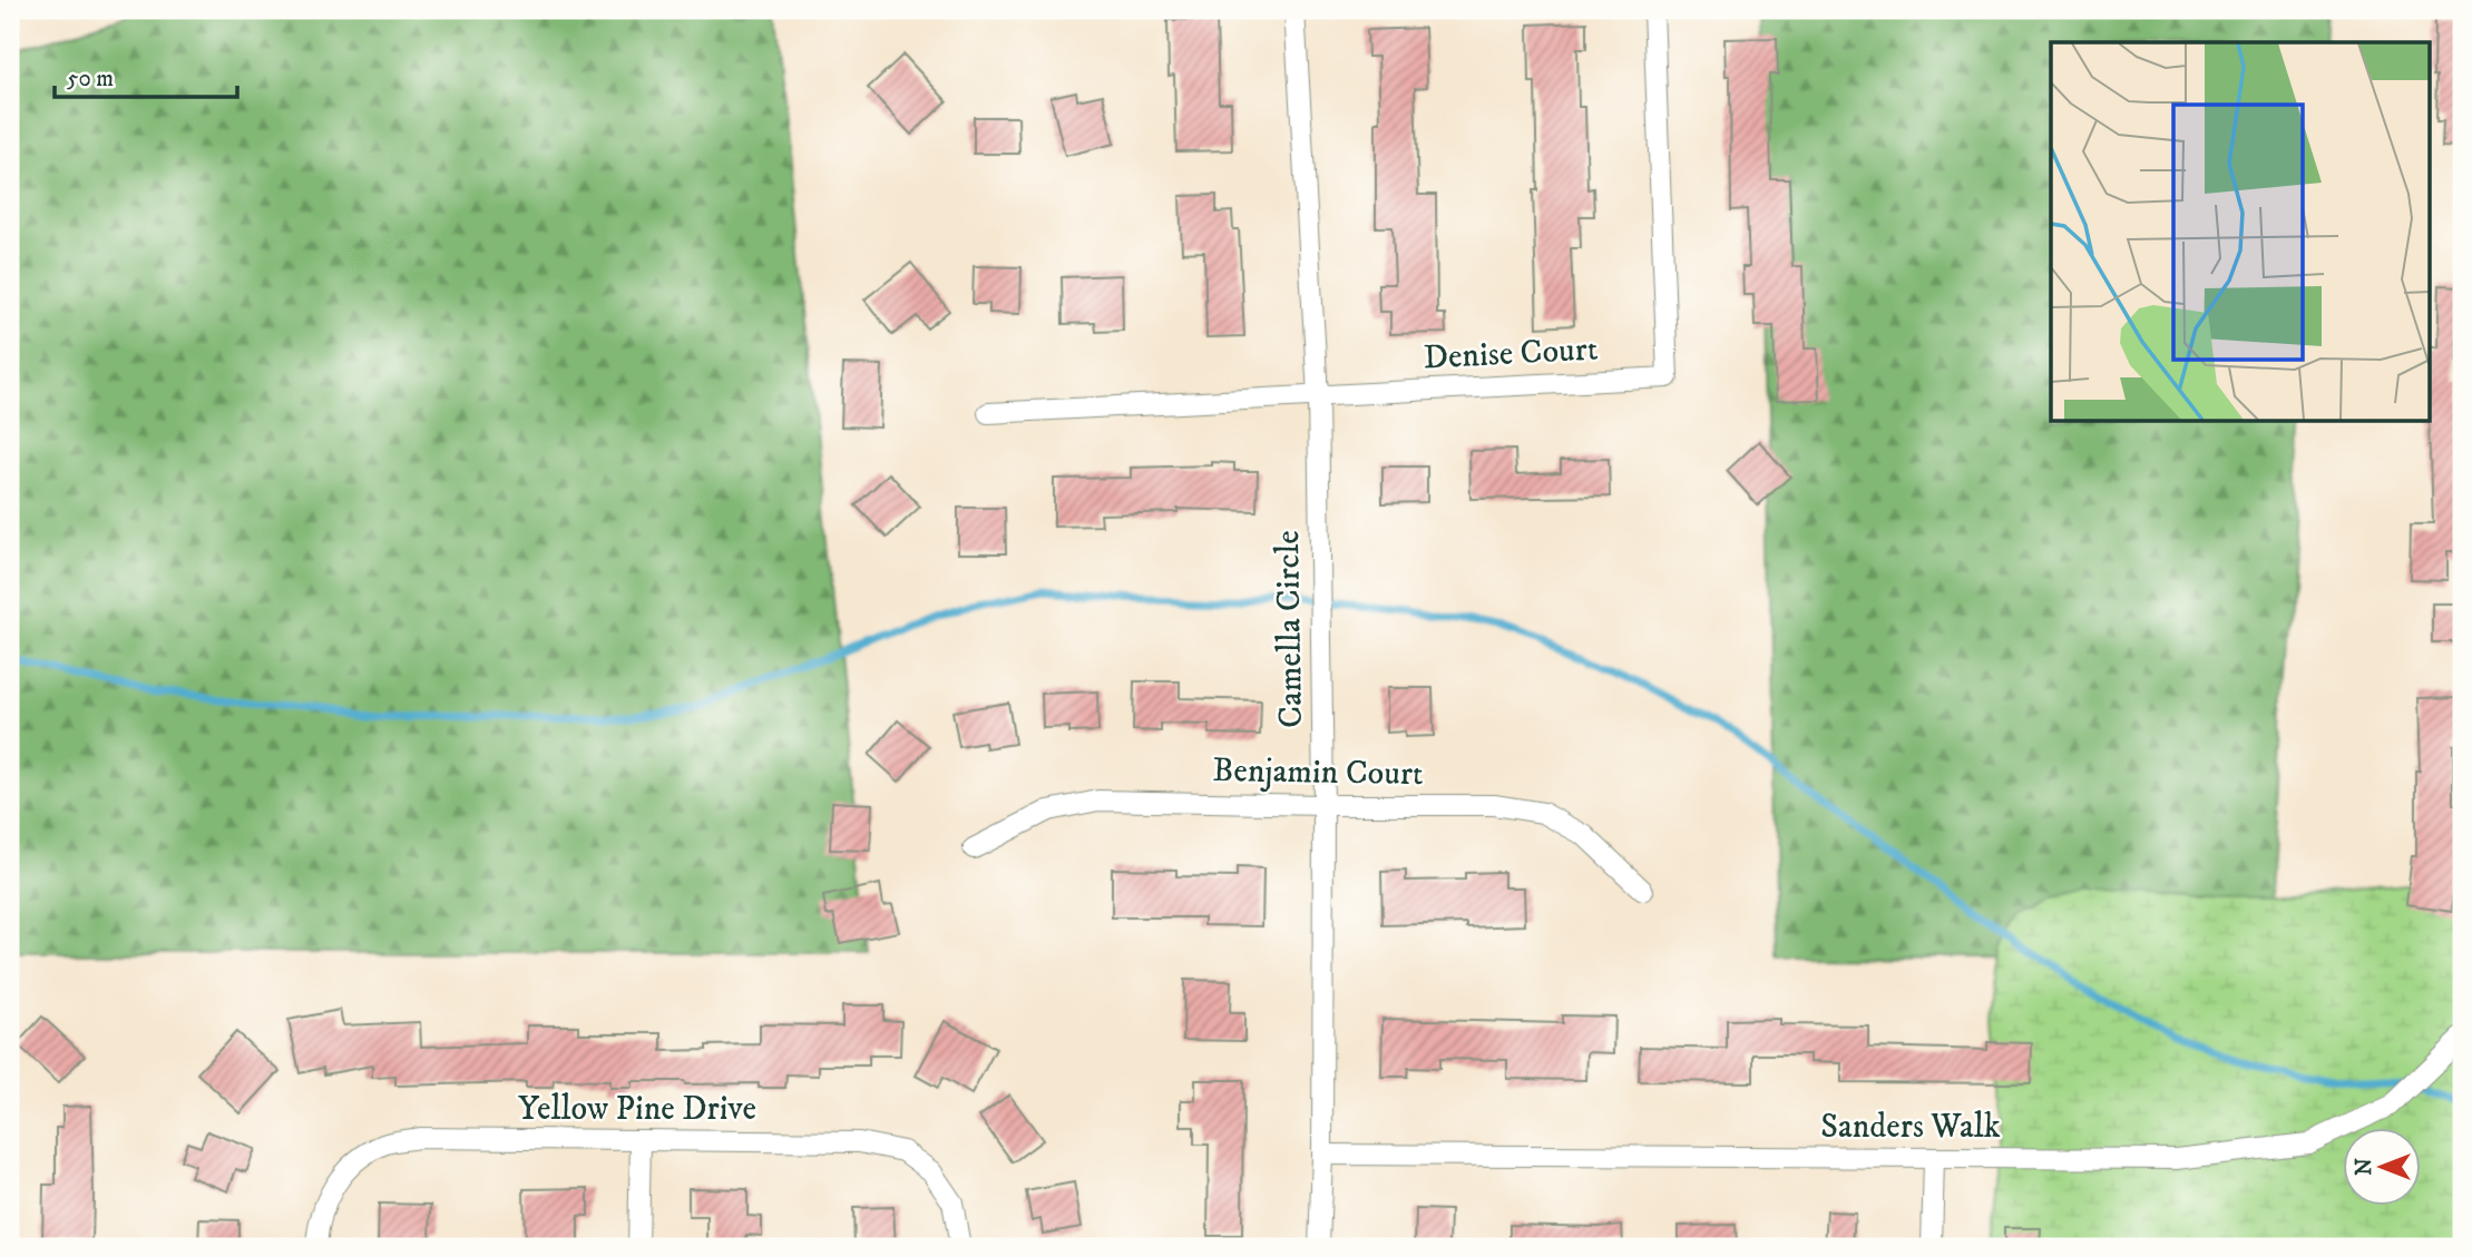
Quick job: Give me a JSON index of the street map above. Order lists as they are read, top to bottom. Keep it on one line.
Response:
{"streets":{"street":["Denise Court","Camella Circle","Benjamin Court","Yellow Pine Drive","Sanders Walk"]},"crossings":[["Denise Court","Camella Circle"],["Camella Circle","Benjamin Court"],["Camella Circle","Sanders Walk"]],"scale_bar":"50 m","north":"left"}
